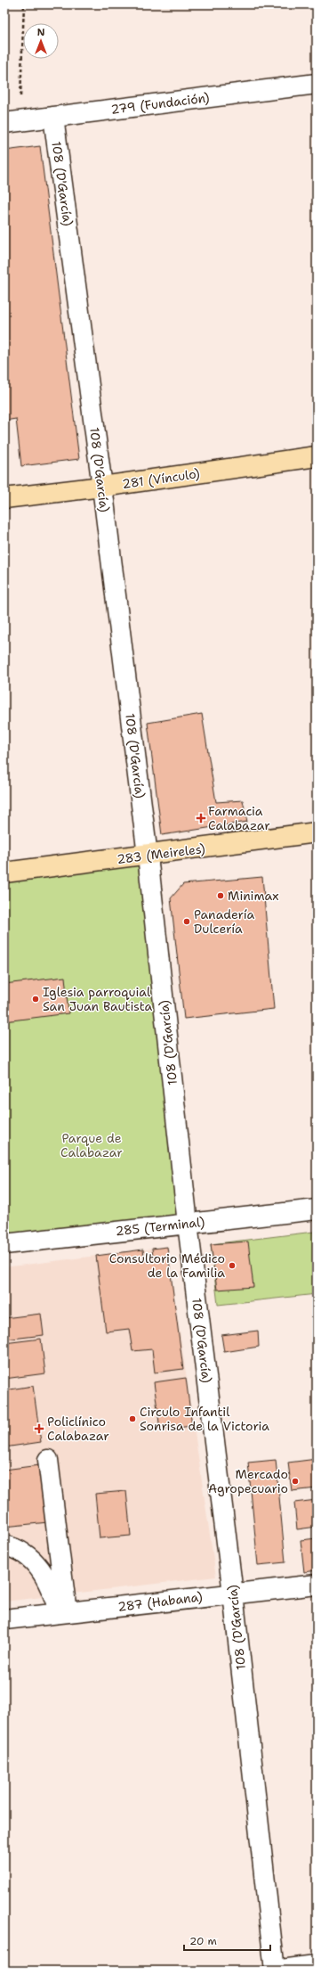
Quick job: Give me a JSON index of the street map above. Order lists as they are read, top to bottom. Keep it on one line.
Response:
{"streets":{"main road":["281 (Vínculo)","283 (Meireles)"],"street":["279 (Fundación)","108 (D'García)","285 (Terminal)","287 (Habana)"]},"crossings":[["279 (Fundación)","108 (D'García)"],["108 (D'García)","281 (Vínculo)"],["108 (D'García)","283 (Meireles)"],["108 (D'García)","285 (Terminal)"],["108 (D'García)","287 (Habana)"]],"parks":["Parque de Calabazar"],"places":{"health":["Farmacia Calabazar","Policlínico Calabazar"],"other":["Minimax","Panadería Dulcería","Iglesia parroquial San Juan Bautista","Consultorio Médico de la Familia","Circulo Infantil Sonrisa de la Victoria","Mercado Agropecuario"]},"scale_bar":"20 m","north":"top"}
